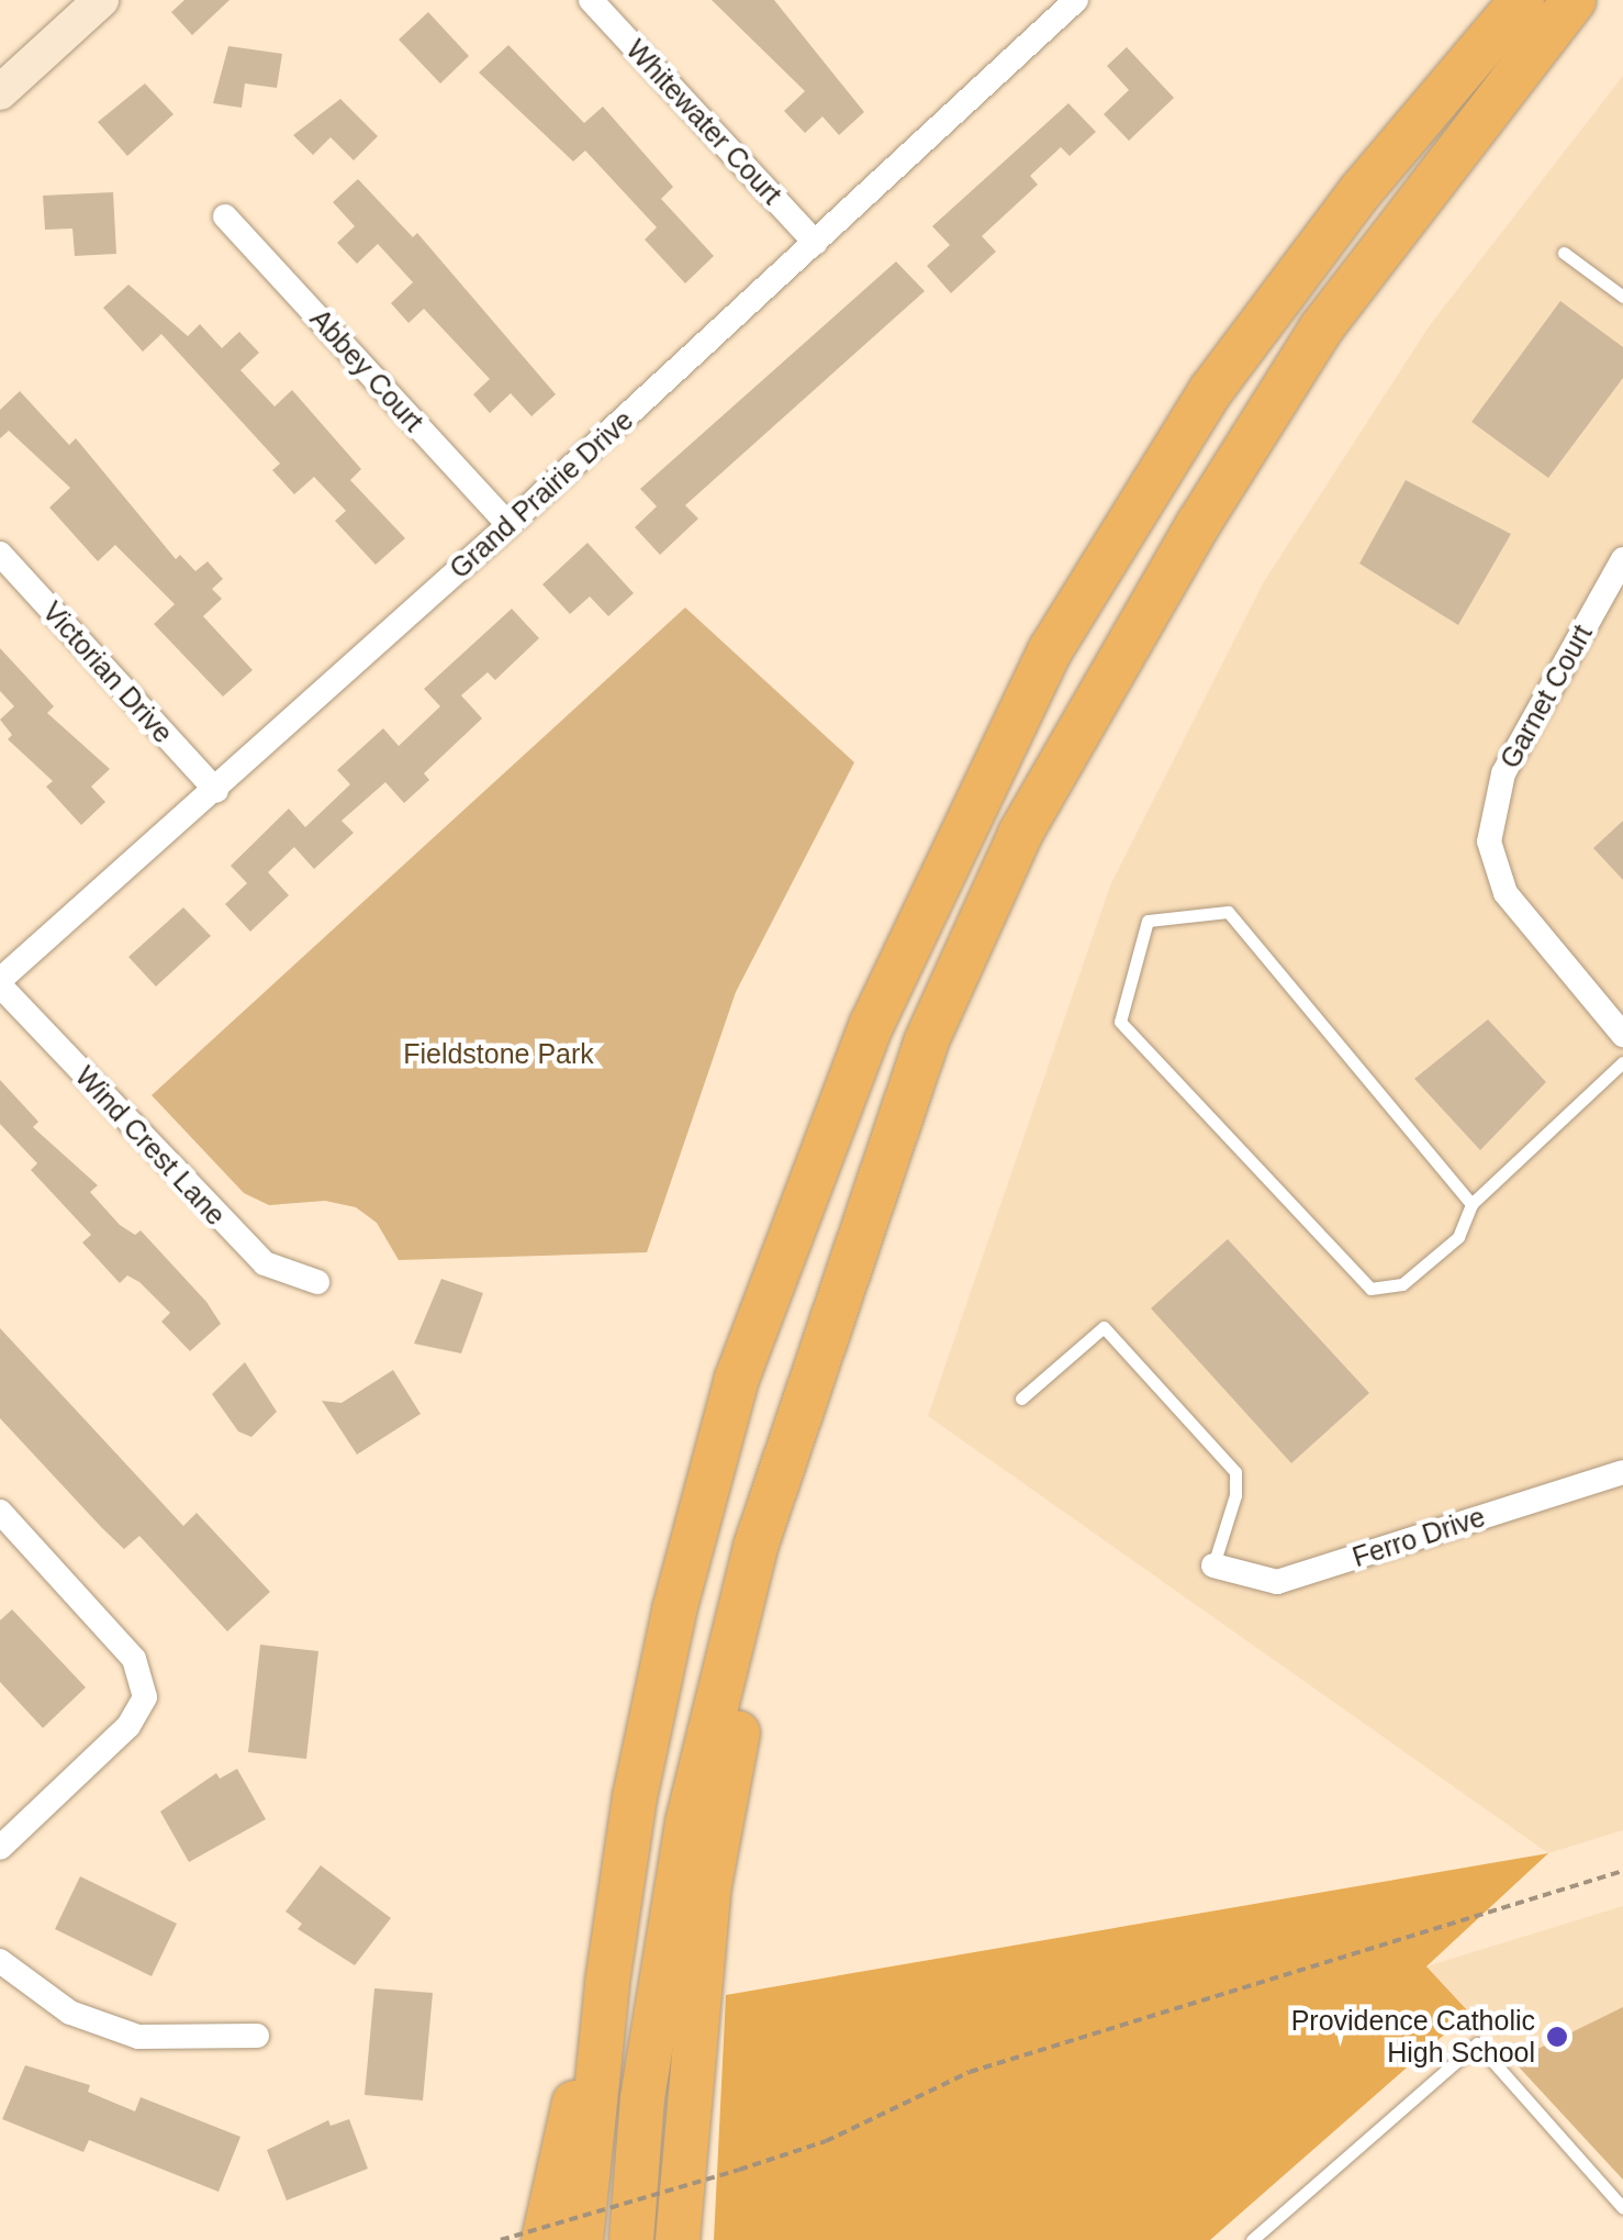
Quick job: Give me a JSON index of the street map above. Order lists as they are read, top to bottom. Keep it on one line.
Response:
{"streets":{"street":["Whitewater Court","Abbey Court","Grand Prairie Drive","Victorian Drive","Garnet Court","Wind Crest Lane","Ferro Drive"]},"crossings":[["Whitewater Court","Grand Prairie Drive"],["Abbey Court","Grand Prairie Drive"],["Grand Prairie Drive","Victorian Drive"],["Grand Prairie Drive","Wind Crest Lane"]],"parks":["Fieldstone Park"],"places":["Providence Catholic High School"]}
